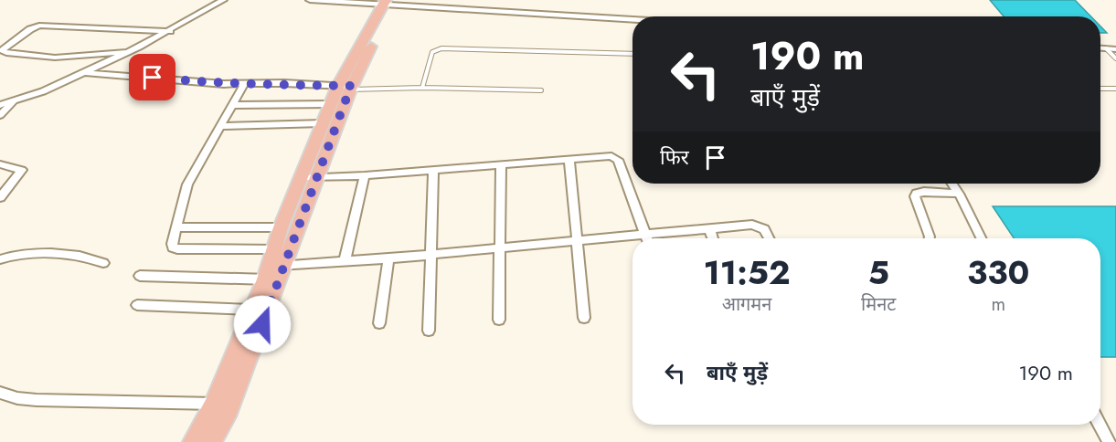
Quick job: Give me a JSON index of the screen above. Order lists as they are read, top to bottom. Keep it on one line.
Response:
{"page":{"turn":["190 m","बाएँ मुड़ें"],"then":"फिर","eta":["11:52","आगमन","5","मिनट","330","m"],"list":[{"name":"बाएँ मुड़ें","value":"190 m"}]}}
